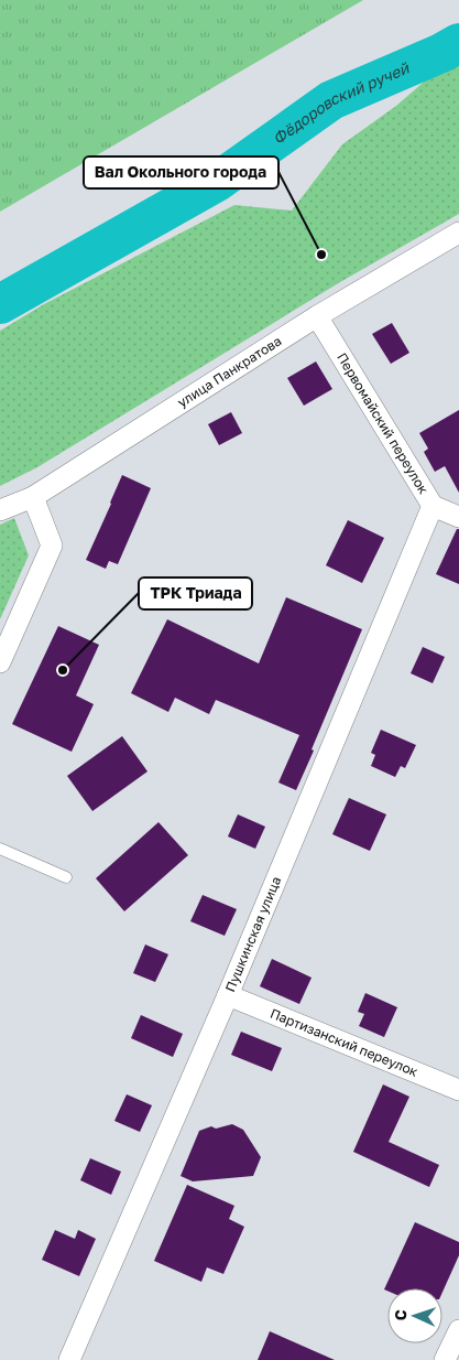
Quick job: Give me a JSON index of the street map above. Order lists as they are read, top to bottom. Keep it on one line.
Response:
{"streets":{"street":["улица Панкратова","Первомайский переулок","Пушкинская улица","Партизанский переулок"]},"crossings":[["улица Панкратова","Первомайский переулок"],["Первомайский переулок","Пушкинская улица"],["Пушкинская улица","Партизанский переулок"]],"water":["Фёдоровский ручей"],"places":["Вал Окольного города","ТРК Триада"],"north":"left"}
